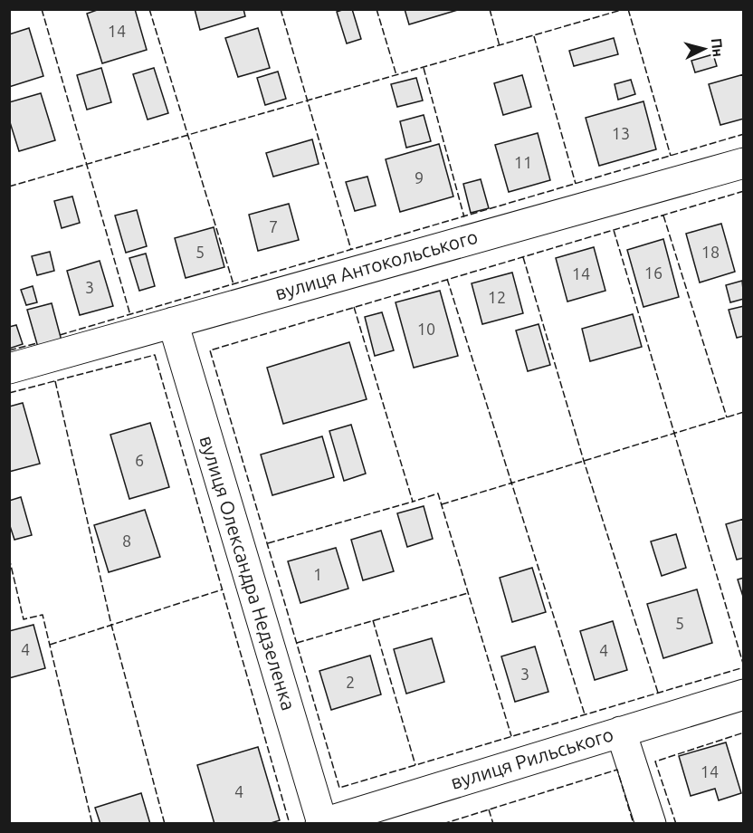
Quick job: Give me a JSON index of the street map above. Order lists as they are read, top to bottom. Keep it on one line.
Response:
{"streets":{"street":["вулиця Антокольського","вулиця Олександра Недзеленка","вулиця Рильського"]},"crossings":[["вулиця Антокольського","вулиця Олександра Недзеленка"],["вулиця Олександра Недзеленка","вулиця Рильського"]],"house_numbers":["14","13","11","9","7","5","18","16","14","3","12","10","6","8","1","5","4","4","3","2","14","4"],"north":"right"}
